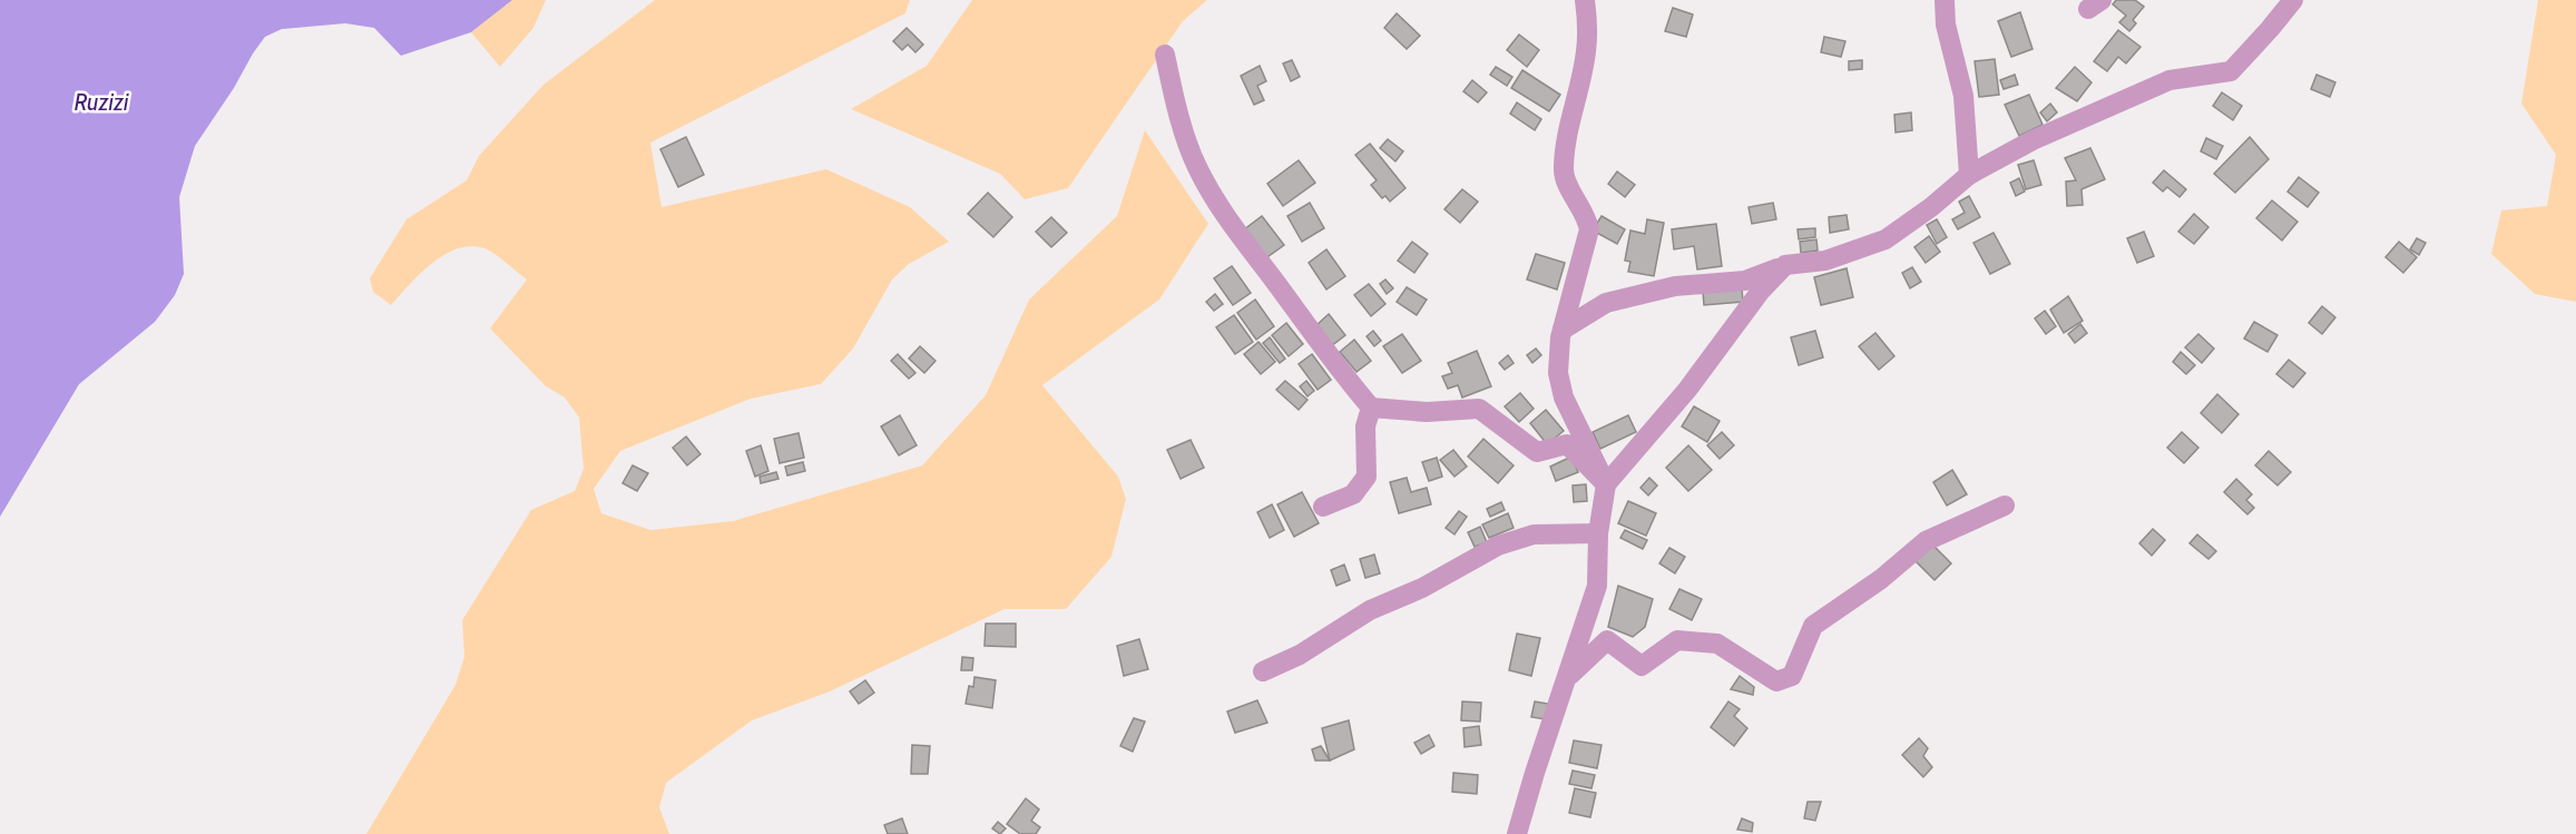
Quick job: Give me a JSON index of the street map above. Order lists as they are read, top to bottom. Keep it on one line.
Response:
{"water":["Ruzizi"]}
